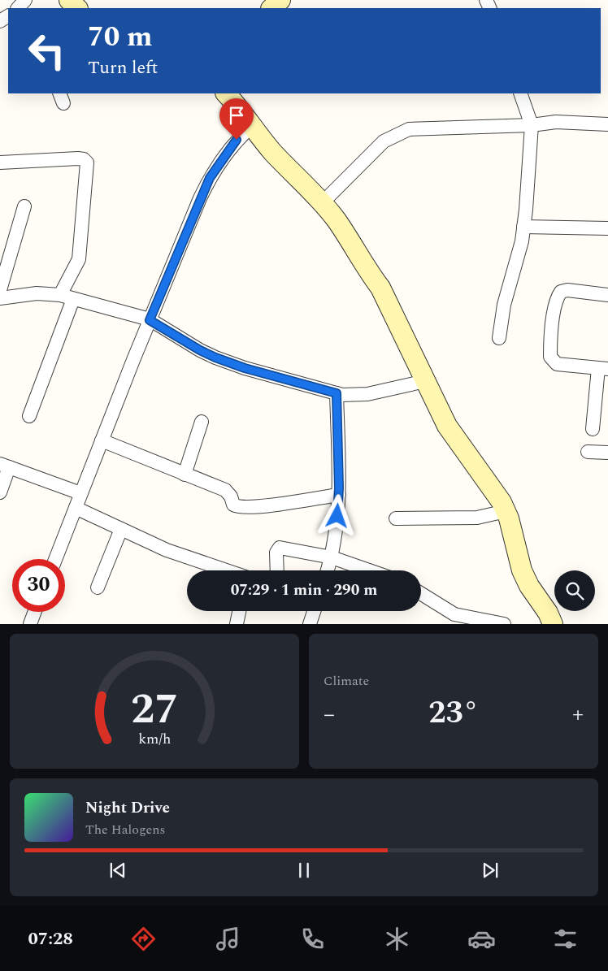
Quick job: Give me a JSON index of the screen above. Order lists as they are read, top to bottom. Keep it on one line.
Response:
{"page":{"turn":["70 m","Turn left"],"limit":"30","trip":"07:29 · 1 min · 290 m","tile":"Climate","heat":["−","23°","+"],"song":["Night Drive","The Halogens"],"tabs":"07:28","gauge":["27","km/h"]}}
